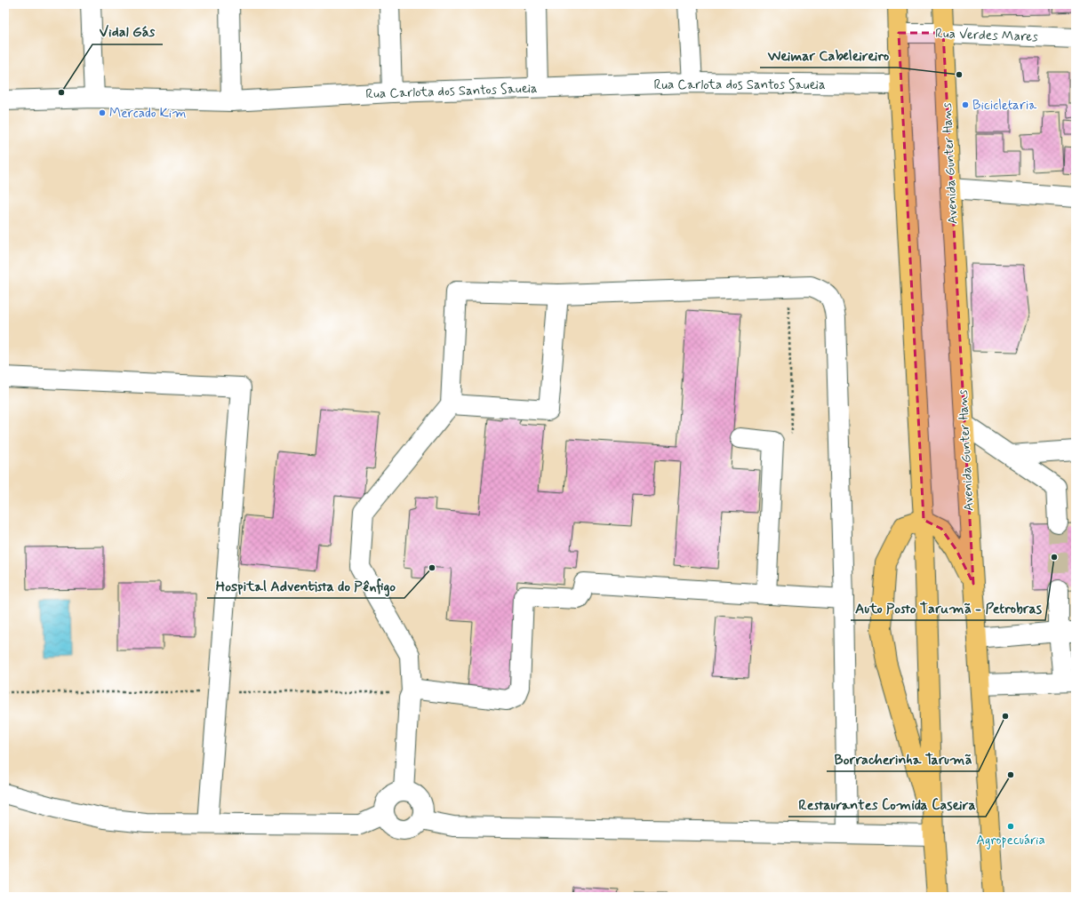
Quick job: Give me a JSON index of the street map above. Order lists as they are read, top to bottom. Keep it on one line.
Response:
{"streets":{"main road":["Avenida Gunter Hans"],"street":["Rua Verdes Mares","Rua Carlota dos Santos Saueia"]},"crossings":[["Rua Verdes Mares","Avenida Gunter Hans"]],"places":["Weimar Cabeleireiro","Vidal Gás","Bicicletaria","Mercado Kim","Auto Posto Tarumã - Petrobras","Hospital Adventista do Pênfigo","Borracherinha Tarumã","Restaurantes Comida Caseira","Agropecuária"]}
